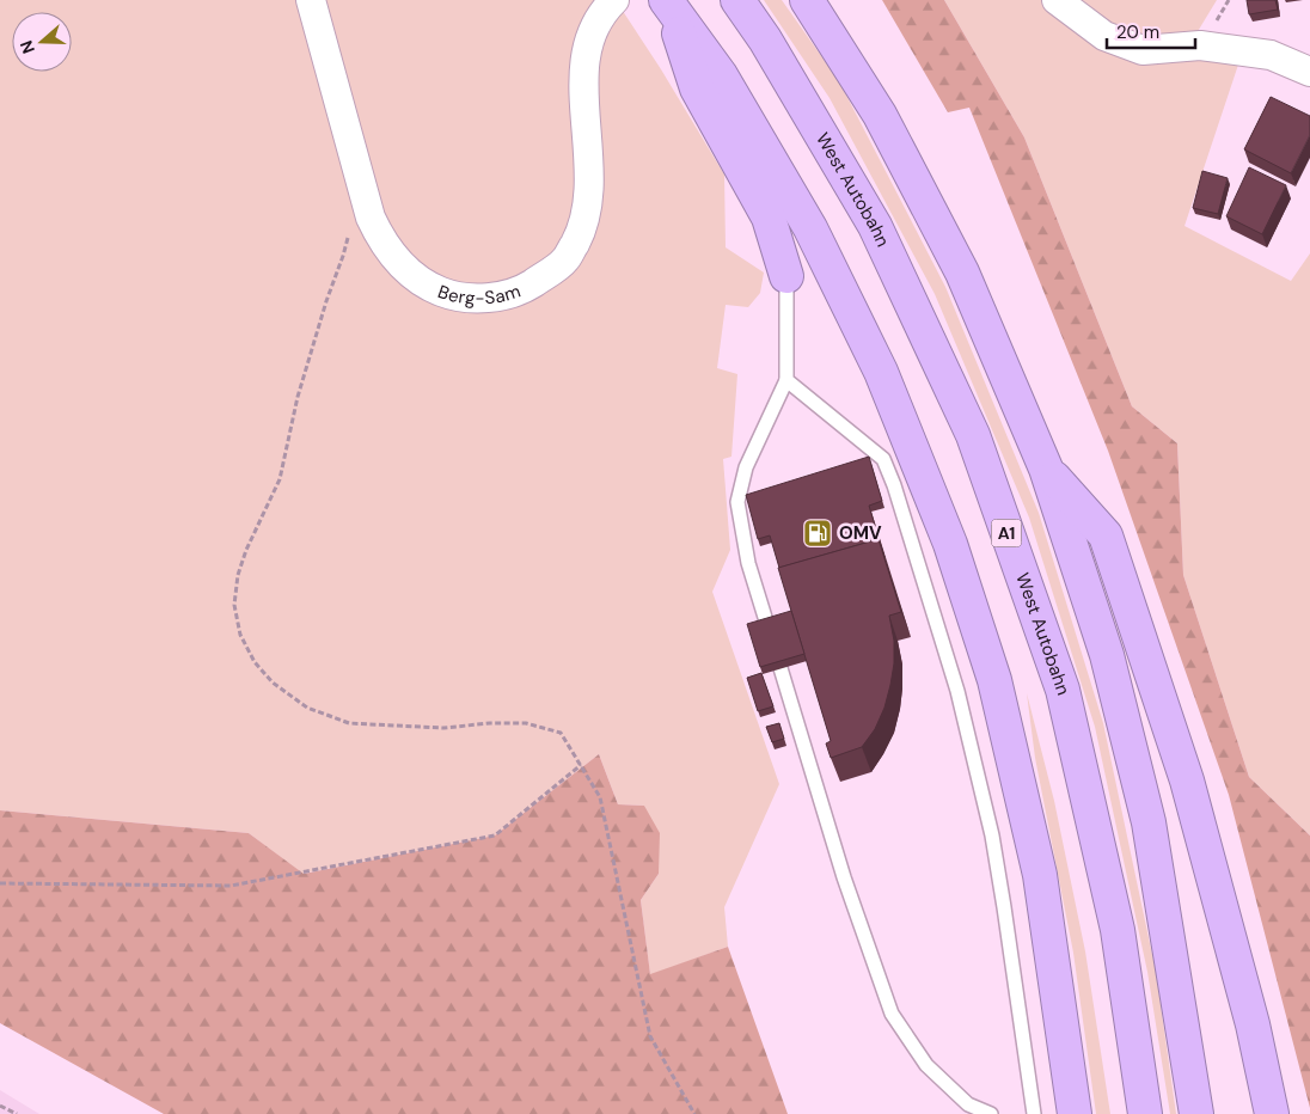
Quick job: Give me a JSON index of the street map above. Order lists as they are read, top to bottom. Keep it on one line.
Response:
{"streets":{"highway":["West Autobahn","A1"],"street":["Berg-Sam"]},"places":{"fuel station":["OMV"]},"scale_bar":"20 m","north":"left"}
